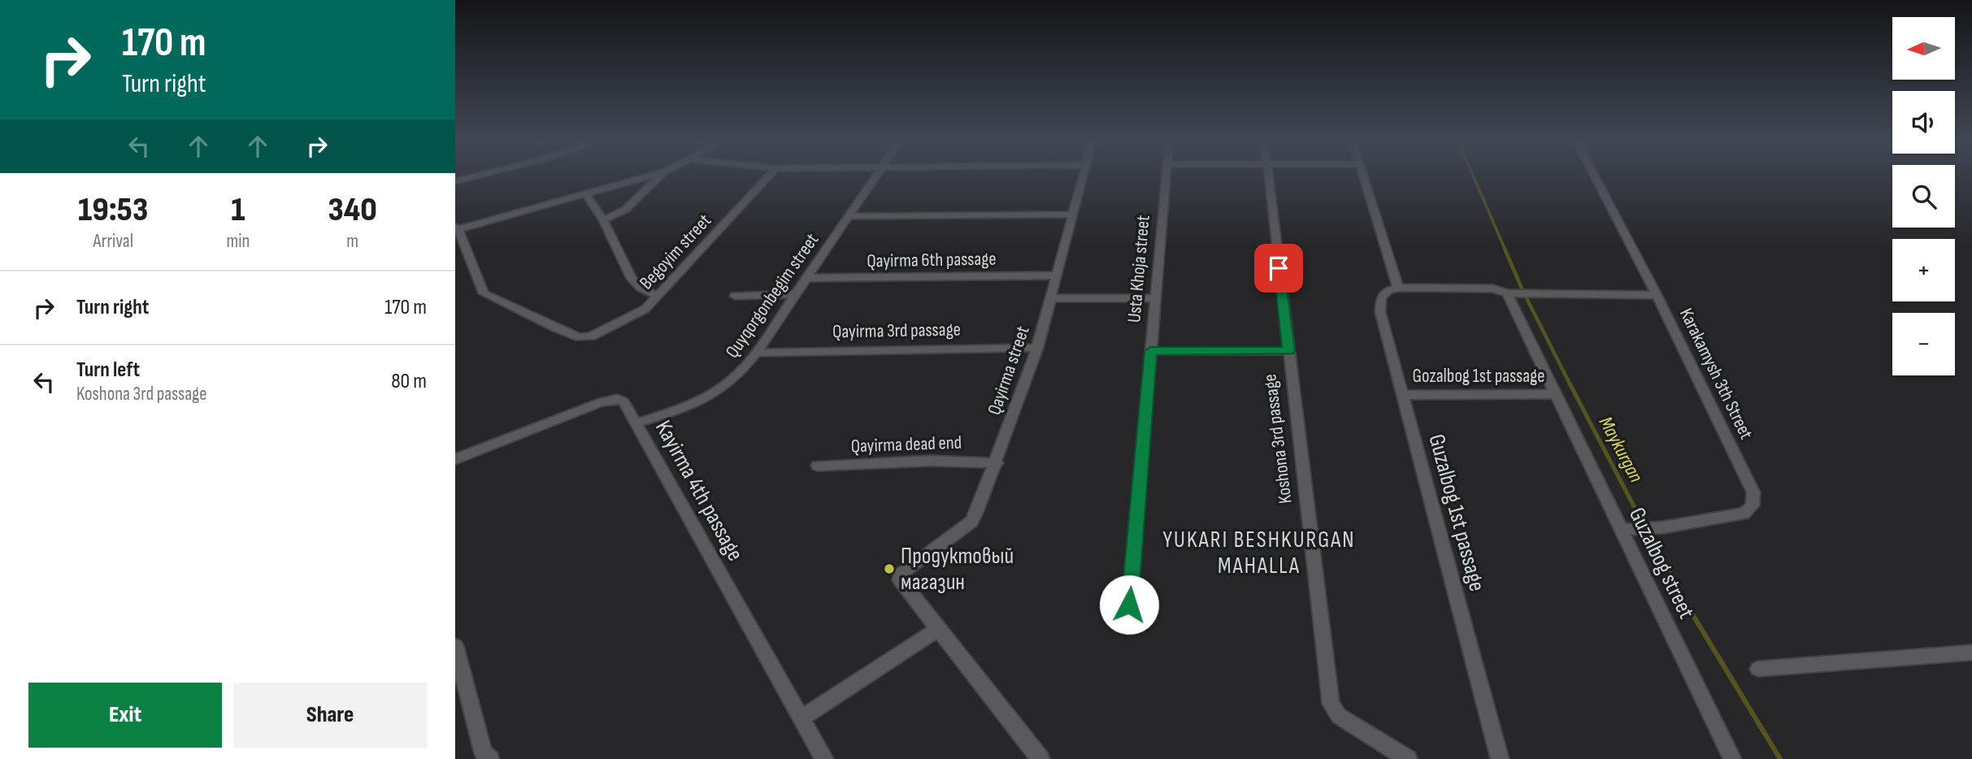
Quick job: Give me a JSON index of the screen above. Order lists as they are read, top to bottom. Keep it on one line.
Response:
{"streets":{"street":["Begoyim street","Qayirma 6th passage","Usta Khoja street","Quyqorgonbegim street","Qayirma 3rd passage","Qayirma street","Karakamysh 3th Street","Gozalbog 1st passage","Koshona 3rd passage","Qayirma dead end","Kayirma 4th passage","Guzalbog 1st passage","Guzalbog street"]},"crossings":[["Qayirma 6th passage","Quyqorgonbegim street"],["Qayirma 6th passage","Qayirma street"],["Quyqorgonbegim street","Qayirma 3rd passage"],["Quyqorgonbegim street","Kayirma 4th passage"],["Qayirma 3rd passage","Qayirma street"],["Qayirma street","Qayirma dead end"],["Karakamysh 3th Street","Guzalbog street"],["Gozalbog 1st passage","Guzalbog 1st passage"],["Gozalbog 1st passage","Guzalbog street"]],"districts":["YUKARI BESHKURGAN MAHALLA"],"water":["Maykurgan"],"places":["Продуктовый магазин"],"north":"left","page":{"turn":["170 m","Turn right"],"map_buttons":["+","−"],"eta":["19:53","Arrival","1","min","340","m"],"list":[{"name":"Turn right","value":"170 m"},{"name":"Turn left","note":"Koshona 3rd passage","value":"80 m"}],"buttons":["Exit","Share"]}}
